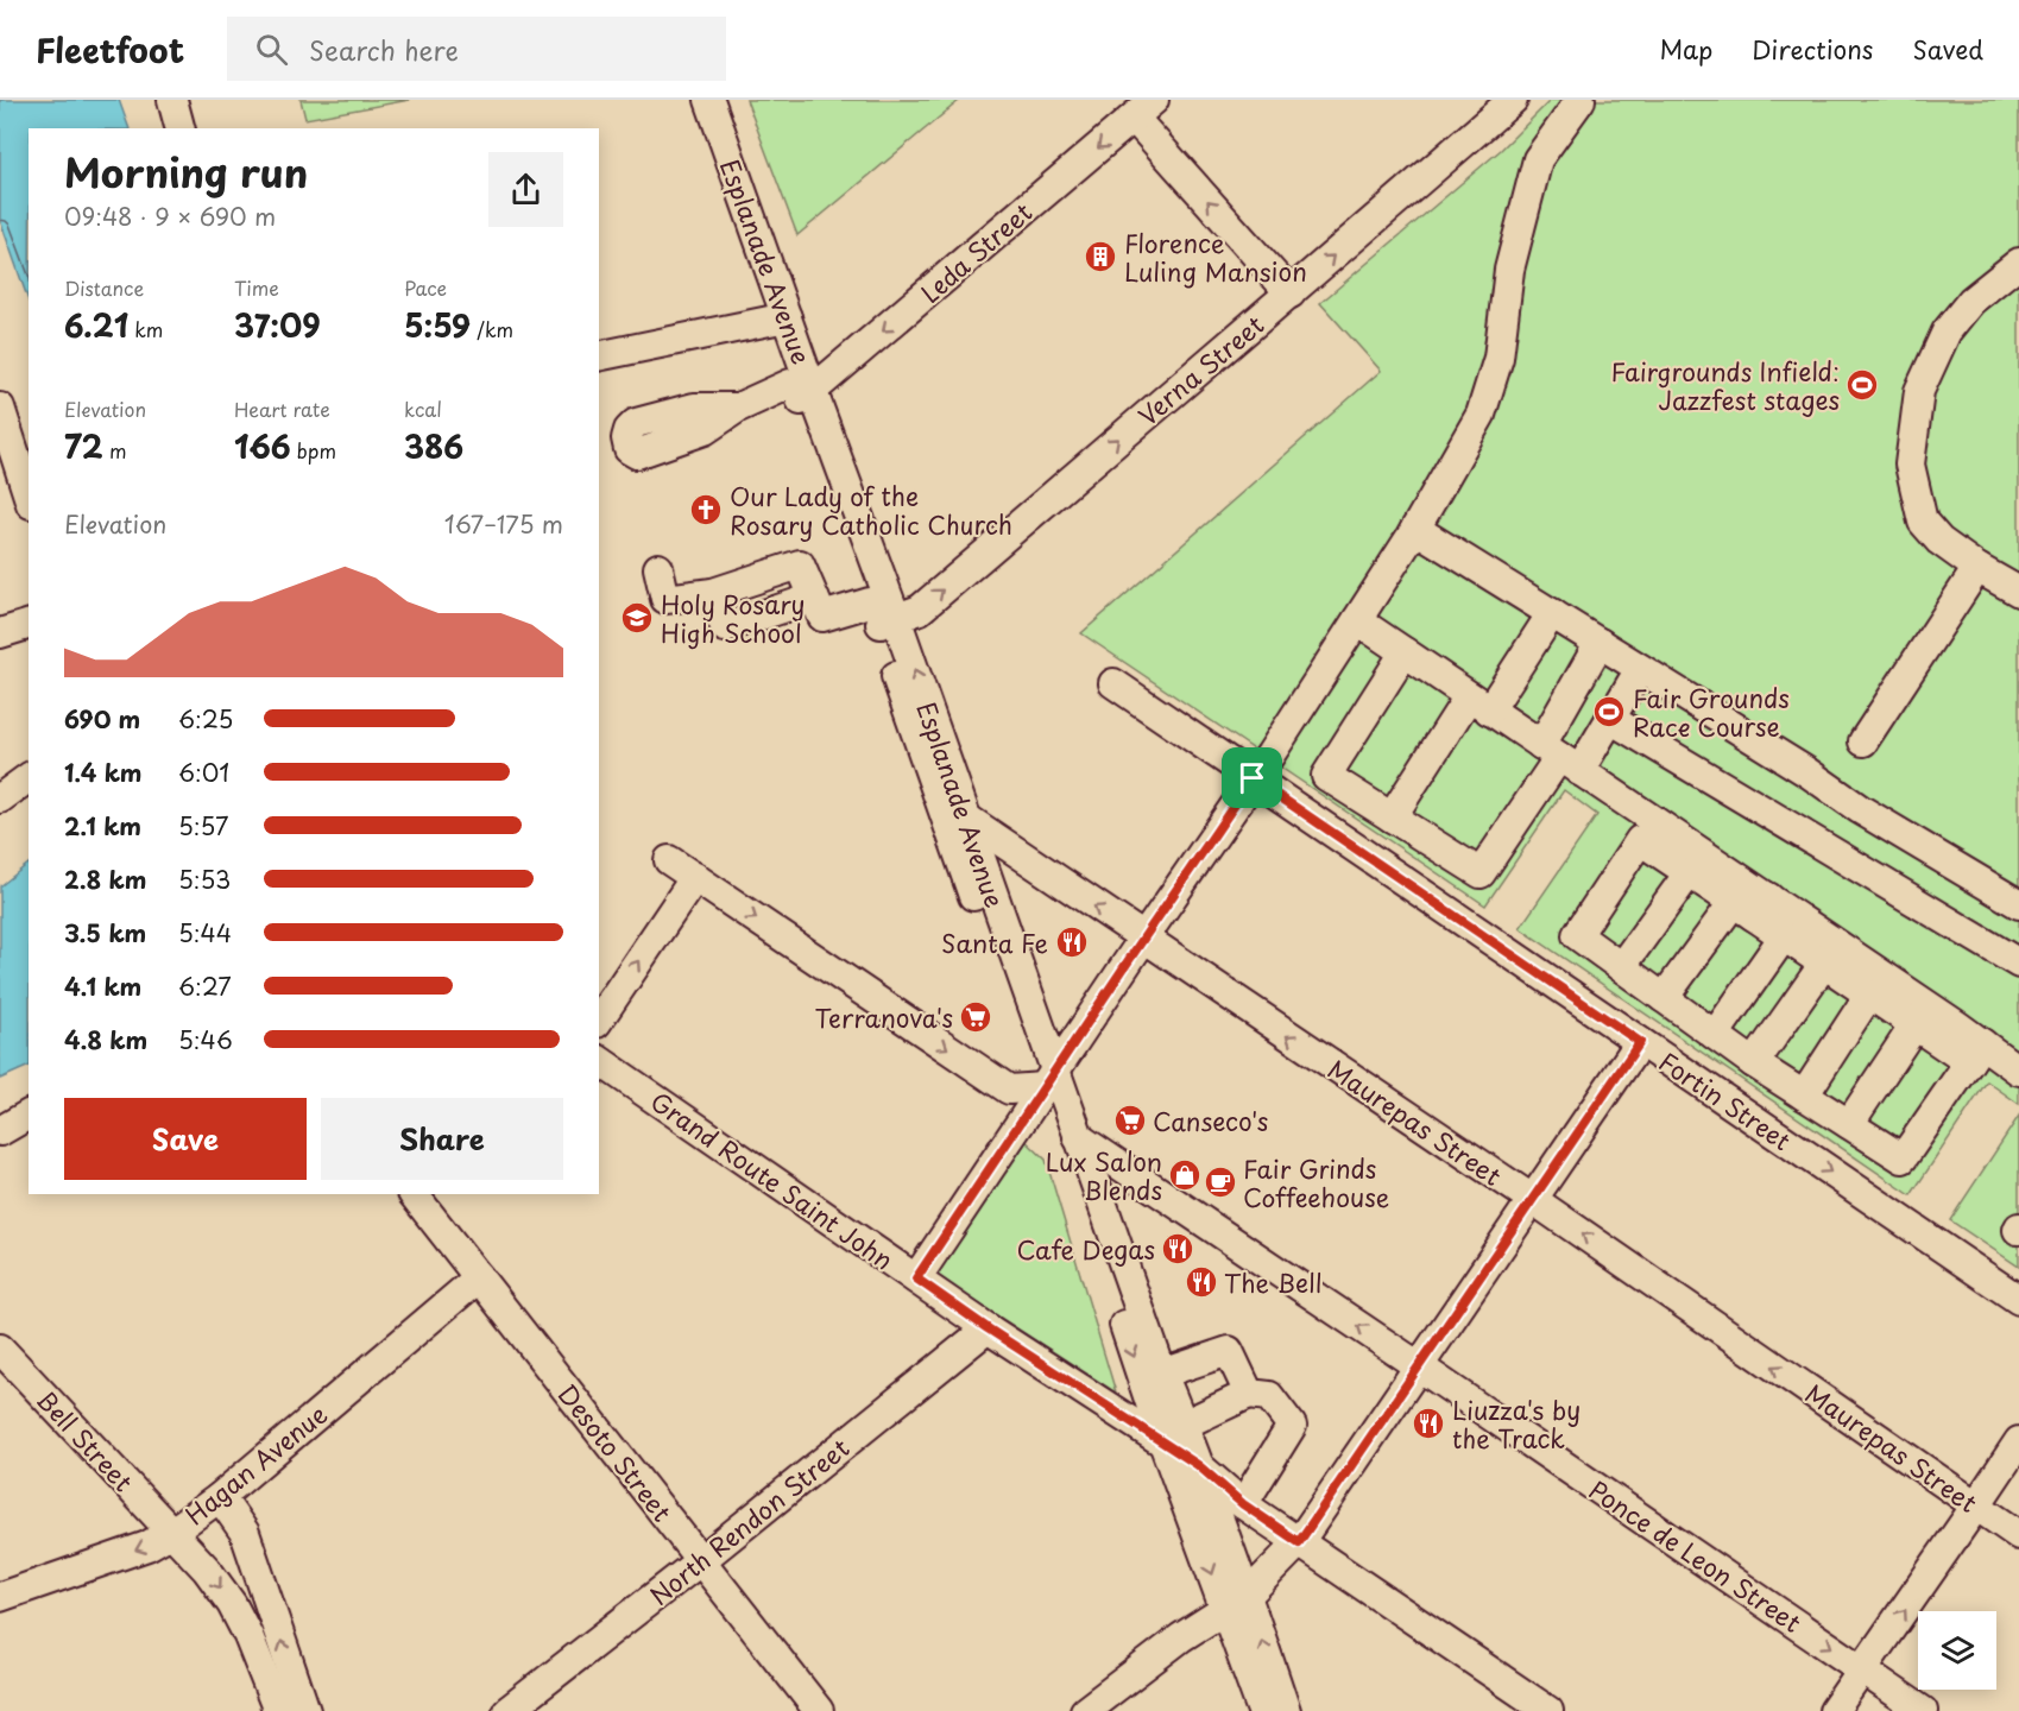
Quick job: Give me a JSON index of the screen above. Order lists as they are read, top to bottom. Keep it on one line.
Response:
{"streets":{"street":["Leda Street","Esplanade Avenue","Verna Street","Fortin Street","Maurepas Street","Grand Route Saint John","Bell Street","Desoto Street","Hagan Avenue","North Rendon Street","Ponce de Leon Street"]},"crossings":[["Leda Street","Esplanade Avenue"],["Esplanade Avenue","Verna Street"],["Esplanade Avenue","Maurepas Street"],["Esplanade Avenue","Grand Route Saint John"],["Esplanade Avenue","Ponce de Leon Street"],["Grand Route Saint John","North Rendon Street"],["Bell Street","Hagan Avenue"],["Desoto Street","Hagan Avenue"],["Desoto Street","North Rendon Street"]],"one_way":["Leda Street","Verna Street"],"places":{"building":["Florence Luling Mansion"],"sports":["Fairgrounds Infield: Jazzfest stages","Fair Grounds Race Course"],"church":["Our Lady of the Rosary Catholic Church"],"school or university":["Holy Rosary High School"],"restaurant":["Santa Fe","Cafe Degas","The Bell","Liuzza's by the Track"],"supermarket":["Terranova's","Canseco's"],"shop":["Lux Salon Blends"],"cafe":["Fair Grinds Coffeehouse"]},"page":{"header":"Fleetfoot","search":"Search here","nav":["Map","Directions","Saved"],"heading":["Morning run","09:48 · 9 × 690 m"],"stats":[["Distance","6.21 km"],["Time","37:09"],["Pace","5:59 /km"],["Elevation","72 m"],["Heart rate","166 bpm"],["kcal","386"]],"chart":["Elevation","167–175 m"],"list":[{"name":"690 m","note":"6:25"},{"name":"1.4 km","note":"6:01"},{"name":"2.1 km","note":"5:57"},{"name":"2.8 km","note":"5:53"},{"name":"3.5 km","note":"5:44"},{"name":"4.1 km","note":"6:27"},{"name":"4.8 km","note":"5:46"}],"buttons":["Save","Share"]}}
